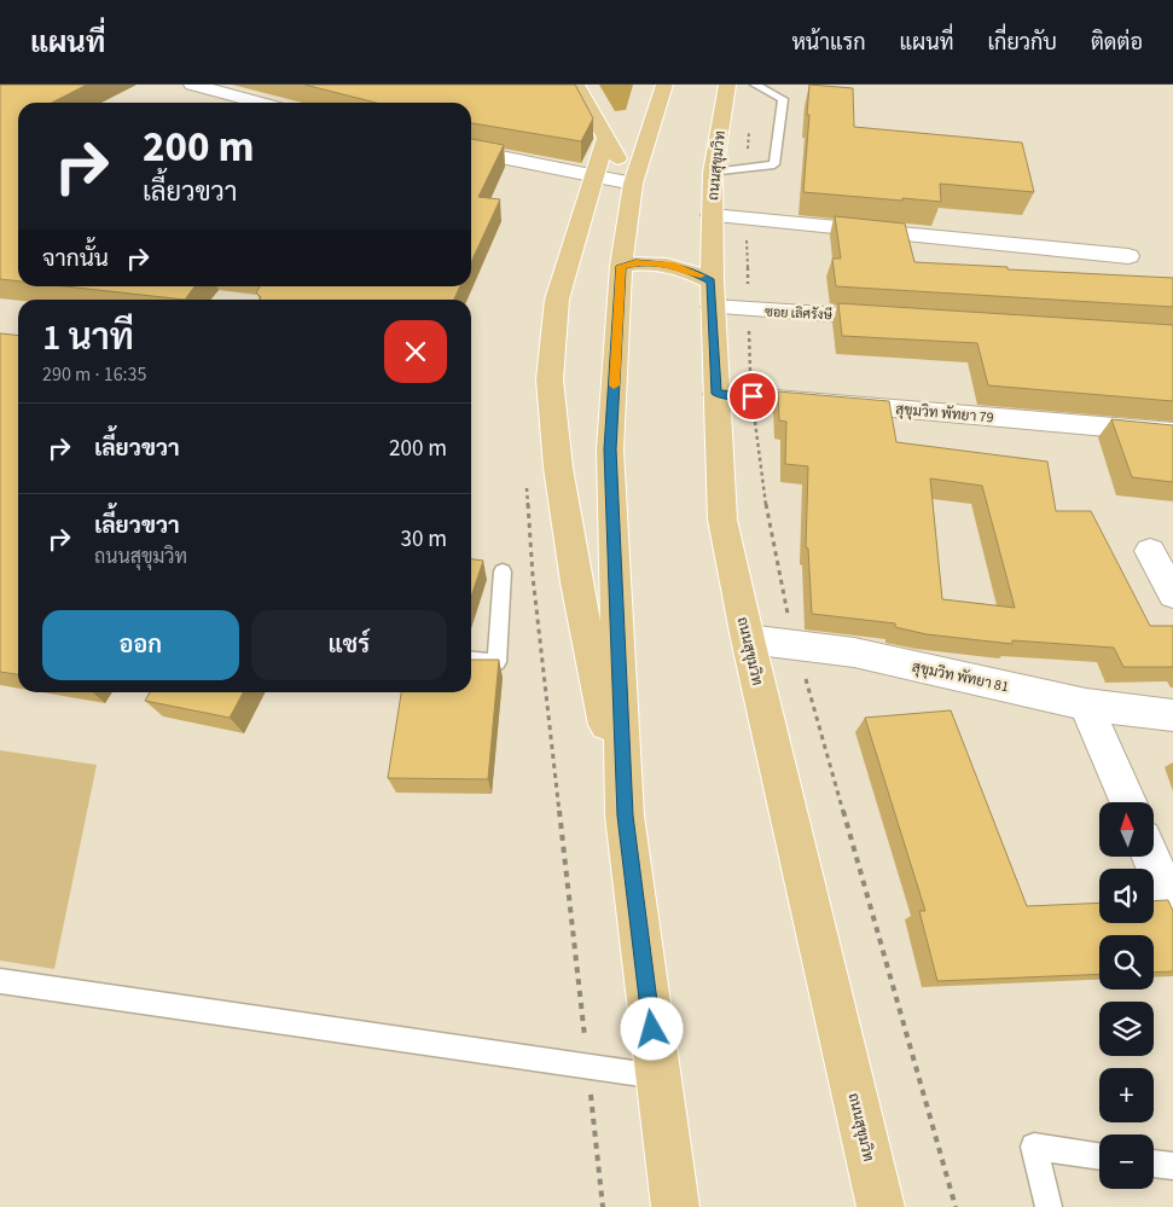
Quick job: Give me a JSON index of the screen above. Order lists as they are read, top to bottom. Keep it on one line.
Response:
{"streets":{"highway":["ถนนสุขุมวิท"],"street":["ซอย เลิศรังษี","สุขุมวิท พัทยา 79","สุขุมวิท พัทยา 81"]},"crossings":[["ถนนสุขุมวิท","ซอย เลิศรังษี"],["ถนนสุขุมวิท","สุขุมวิท พัทยา 79"],["ถนนสุขุมวิท","สุขุมวิท พัทยา 81"]],"north":"top","page":{"header":"แผนที่","nav":["หน้าแรก","แผนที่","เกี่ยวกับ","ติดต่อ"],"turn":["200 m","เลี้ยวขวา"],"then":"จากนั้น","heading":["1 นาที","290 m · 16:35"],"list":[{"name":"เลี้ยวขวา","value":"200 m"},{"name":"เลี้ยวขวา","note":"ถนนสุขุมวิท","value":"30 m"}],"buttons":["ออก","แชร์"],"map_buttons":["+","−"]}}
